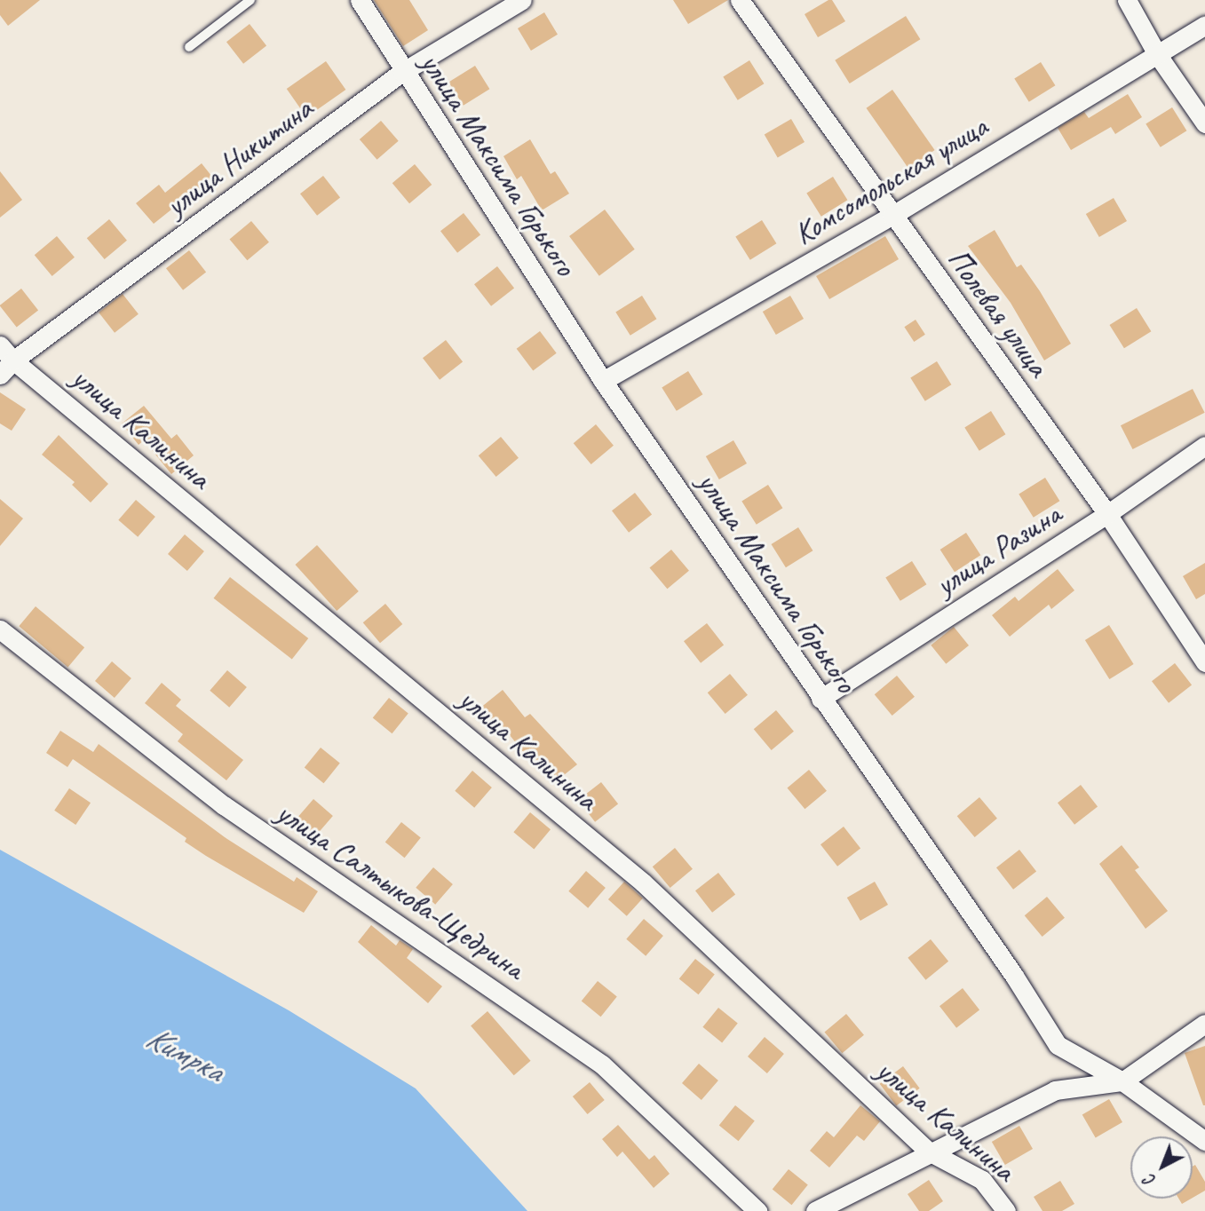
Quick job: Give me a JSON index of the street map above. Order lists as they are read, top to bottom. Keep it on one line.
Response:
{"streets":{"street":["улица Никитина","улица Максима Горького","Комсомольская улица","Полевая улица","улица Калинина","улица Разина","улица Салтыкова-Щедрина"]},"crossings":[["улица Никитина","улица Максима Горького"],["улица Никитина","улица Калинина"],["улица Максима Горького","Комсомольская улица"],["улица Максима Горького","улица Разина"],["Комсомольская улица","Полевая улица"],["Полевая улица","улица Разина"]],"water":["Кимрка"],"north":"bottom left"}
